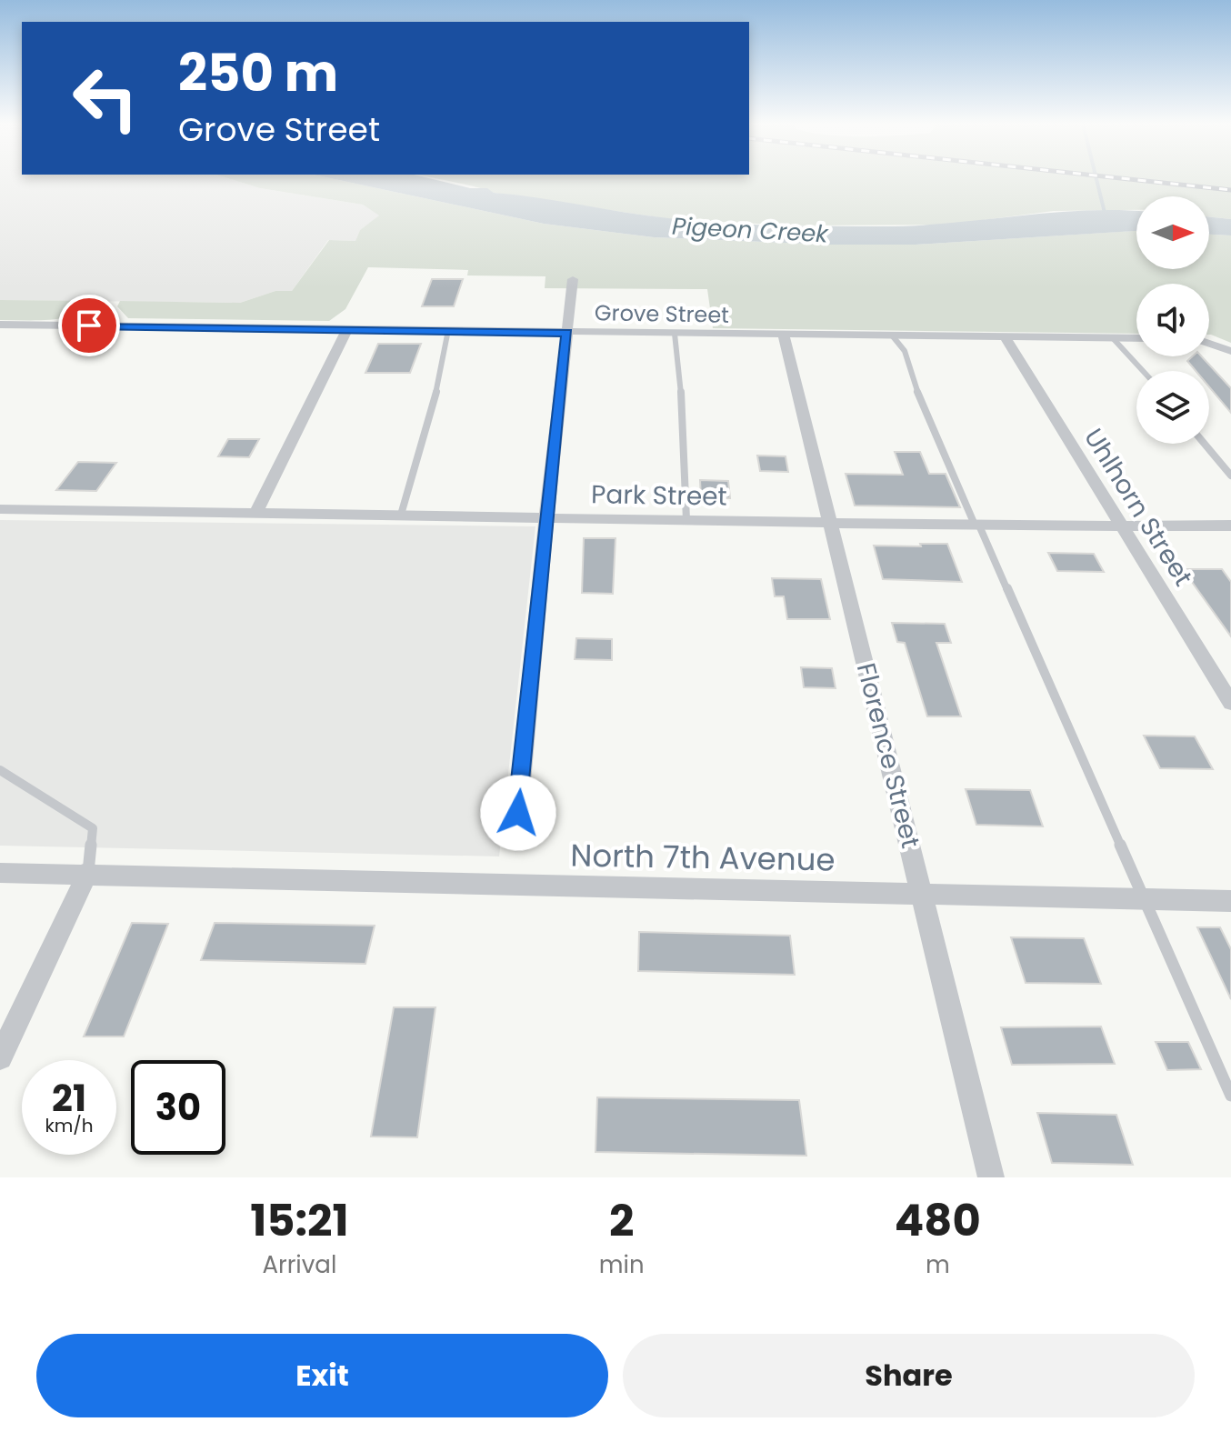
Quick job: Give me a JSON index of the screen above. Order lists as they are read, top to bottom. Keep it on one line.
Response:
{"streets":{"street":["Grove Street","Park Street","Uhlhorn Street","Florence Street","North 7th Avenue"]},"crossings":[["Grove Street","Uhlhorn Street"],["Grove Street","Florence Street"],["Park Street","Uhlhorn Street"],["Park Street","Florence Street"],["Florence Street","North 7th Avenue"]],"water":["Pigeon Creek"],"north":"right","page":{"turn":["250 m","Grove Street"],"speed":"21 km/h","limit":"30","eta":["15:21","Arrival","2","min","480","m"],"buttons":["Exit","Share"]}}
